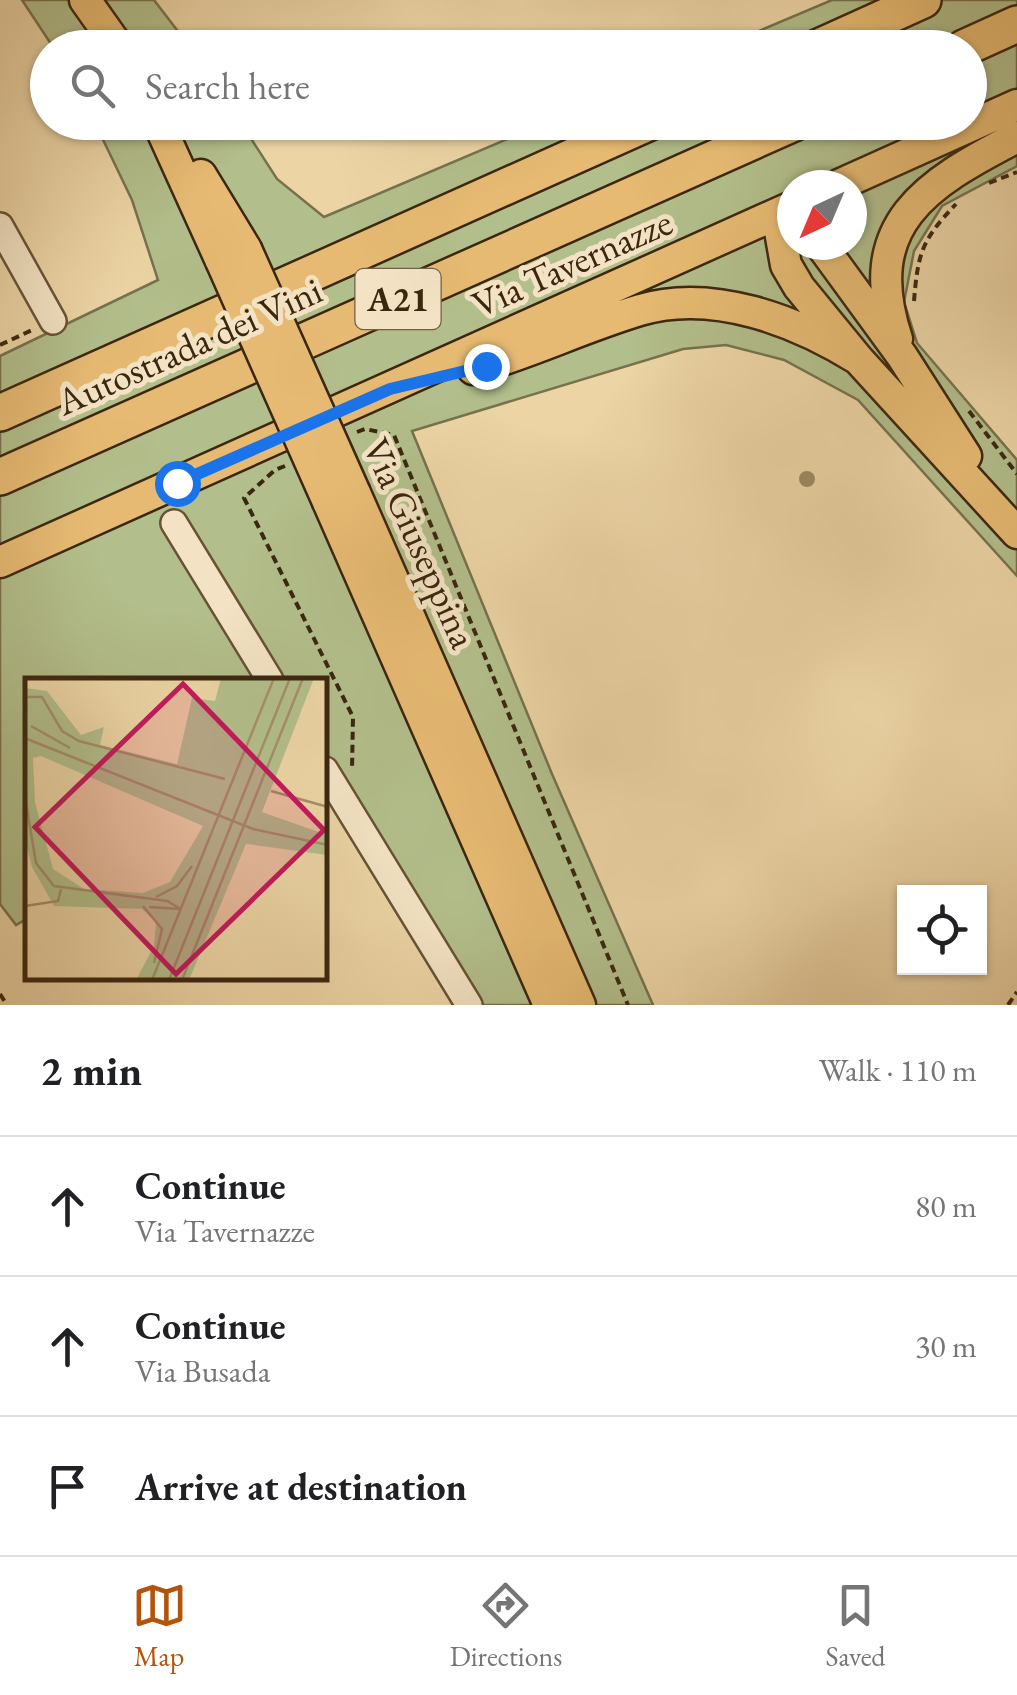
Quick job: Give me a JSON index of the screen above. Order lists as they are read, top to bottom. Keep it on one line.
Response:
{"streets":{"highway":["A21","Autostrada dei Vini"],"main road":["Via Tavernazze","Via Giuseppina"]},"north":"bottom left","page":{"search":"Search here","heading":["2 min","Walk · 110 m"],"list":[["Continue","Via Tavernazze","80 m"],["Continue","Via Busada","30 m"],"Arrive at destination"],"nav":["Map","Directions","Saved"]}}
